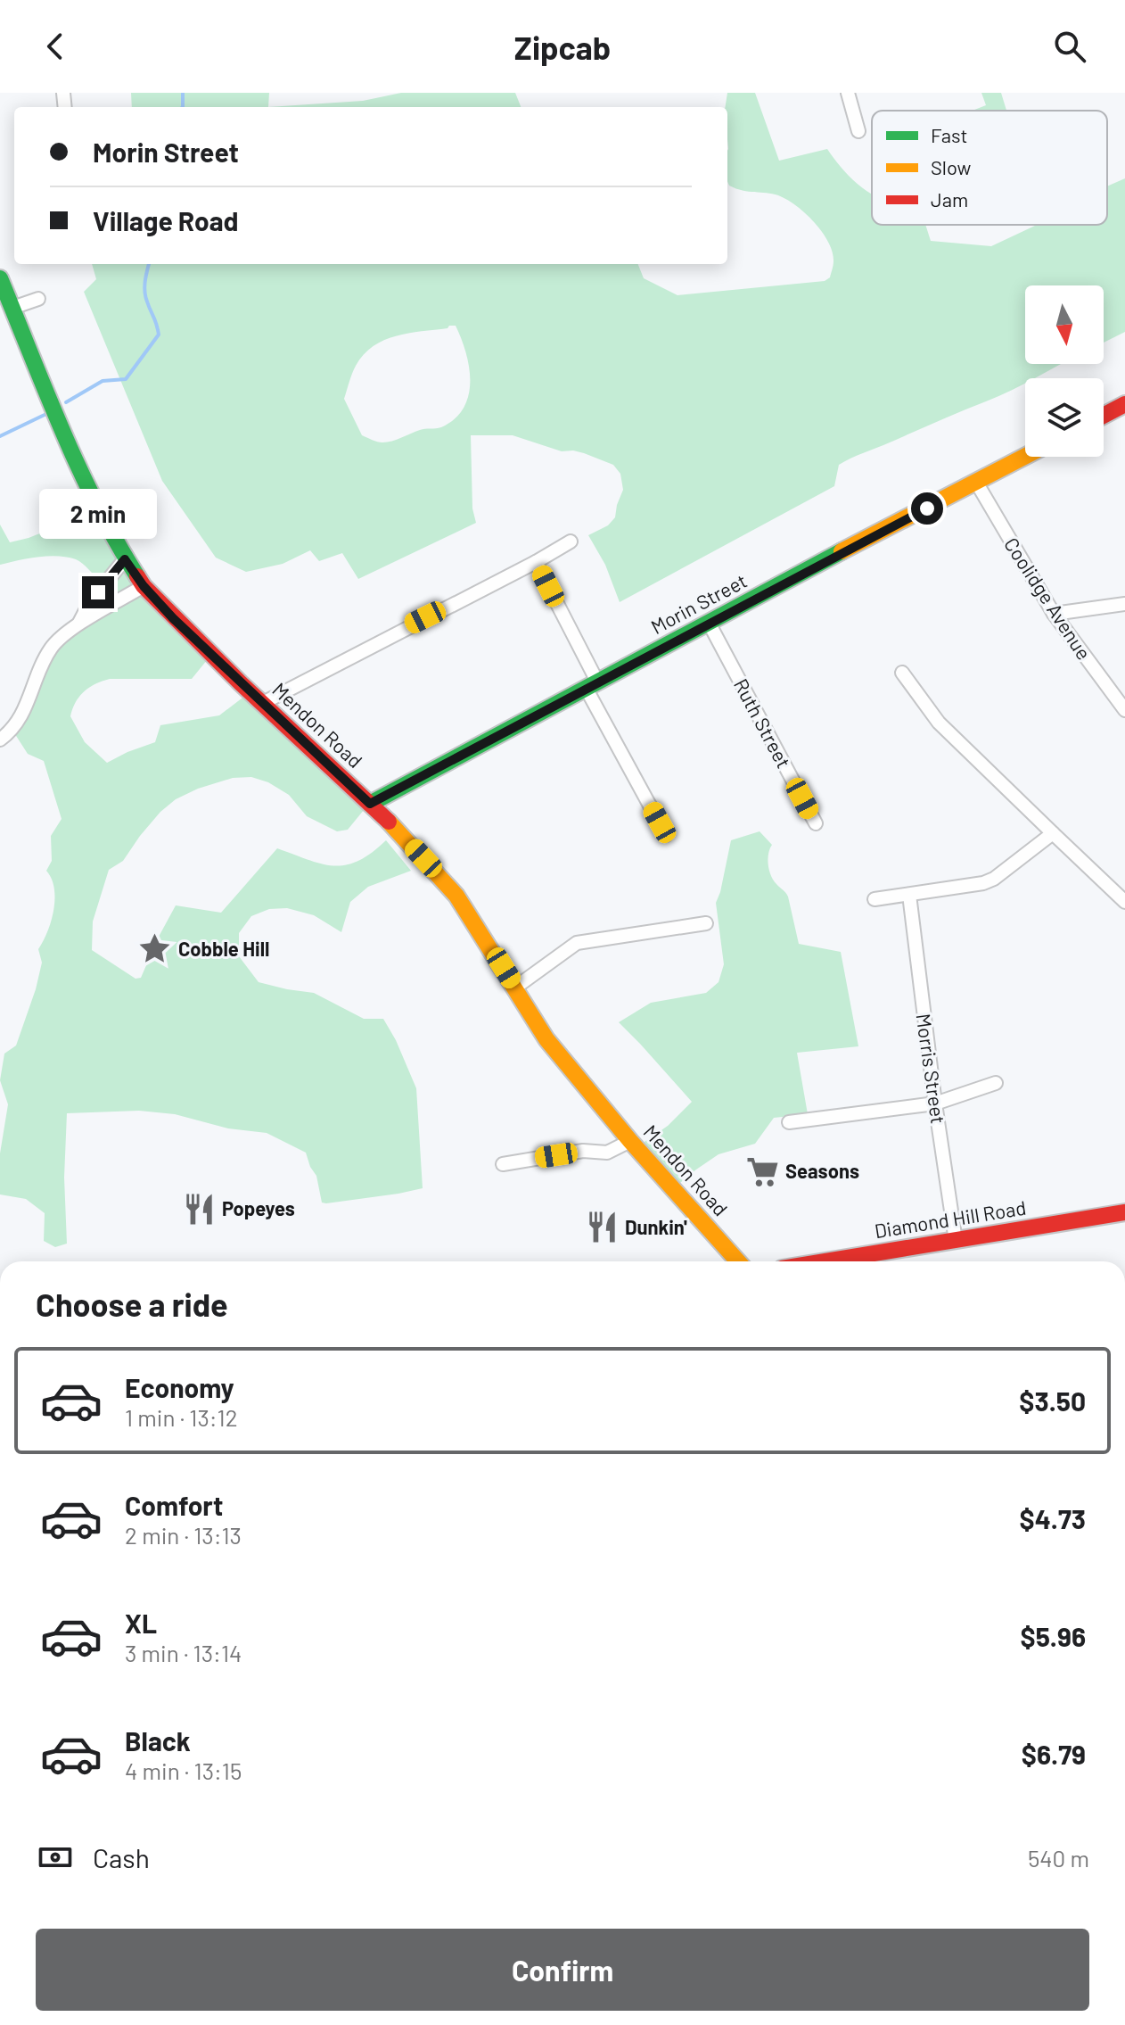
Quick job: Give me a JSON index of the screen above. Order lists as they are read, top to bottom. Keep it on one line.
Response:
{"streets":{"main road":["Morin Street","Mendon Road","Diamond Hill Road"],"street":["Coolidge Avenue","Ruth Street","Morris Street"]},"crossings":[["Coolidge Avenue","Morin Street"],["Morin Street","Ruth Street"],["Morin Street","Mendon Road"],["Morris Street","Diamond Hill Road"]],"places":{"place":["Cobble Hill"],"supermarket":["Seasons"],"restaurant":["Popeyes","Dunkin'"]},"legend":["Fast","Slow","Jam"],"north":"bottom","page":{"header":"Zipcab","banner":["Morin Street","Village Road"],"bubble":"2 min","heading":"Choose a ride","list":[{"name":"Economy","note":"1 min · 13:12","value":"$3.50"},{"name":"Comfort","note":"2 min · 13:13","value":"$4.73"},{"name":"XL","note":"3 min · 13:14","value":"$5.96"},{"name":"Black","note":"4 min · 13:15","value":"$6.79"}],"pay":["Cash","540 m"],"buttons":"Confirm"}}
